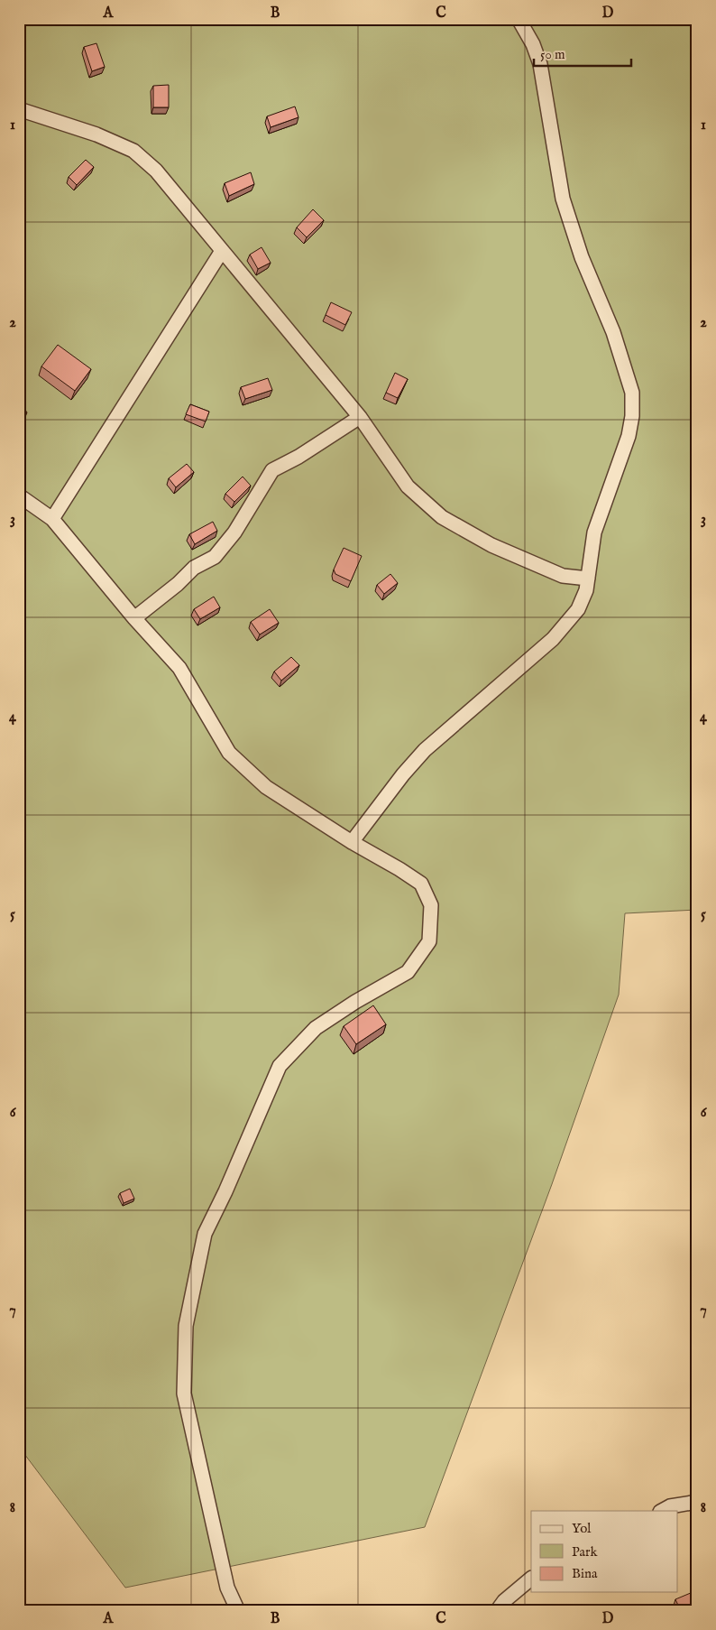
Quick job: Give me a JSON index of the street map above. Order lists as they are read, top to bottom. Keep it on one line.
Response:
{"legend":["Yol","Park","Bina"],"scale_bar":"50 m","grid":{"columns":["A","B","C","D"],"rows":["1","2","3","4","5","6","7","8"]}}
